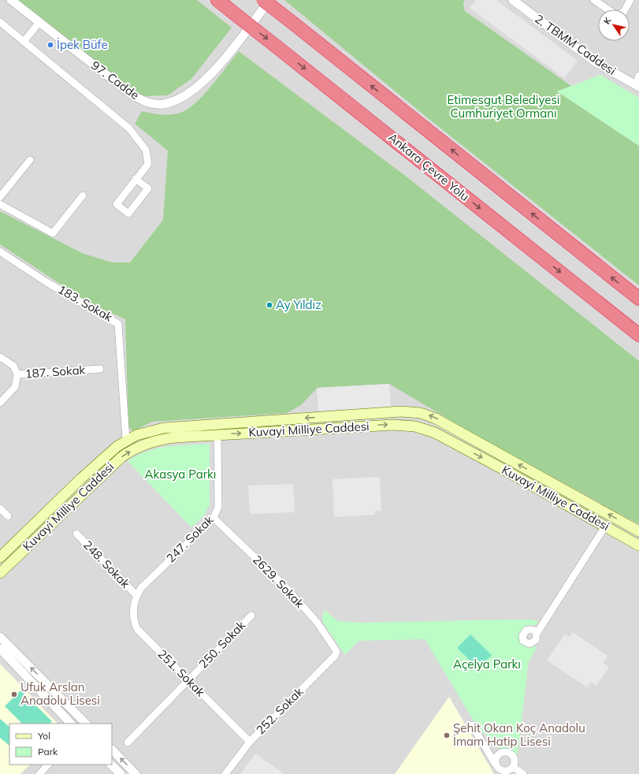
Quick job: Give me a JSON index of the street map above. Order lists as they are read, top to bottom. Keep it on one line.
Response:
{"streets":{"highway":["Ankara Çevre Yolu"],"main road":["Kuvayi Milliye Caddesi"],"street":["2. TBMM Caddesi","97. Cadde","183. Sokak","187. Sokak","247. Sokak","248. Sokak","2629. Sokak","250. Sokak","251. Sokak","252. Sokak"]},"crossings":[["183. Sokak","Kuvayi Milliye Caddesi"],["Kuvayi Milliye Caddesi","247. Sokak"],["247. Sokak","248. Sokak"],["247. Sokak","2629. Sokak"],["247. Sokak","251. Sokak"],["248. Sokak","251. Sokak"],["2629. Sokak","252. Sokak"],["250. Sokak","251. Sokak"],["251. Sokak","252. Sokak"]],"parks":["Etimesgut Belediyesi Cumhuriyet Ormanı","Akasya Parkı","Açelya Parkı"],"places":["İpek Büfe","Ay Yıldız","Ufuk Arslan Anadolu Lisesi","Şehit Okan Koç Anadolu İmam Hatip Lisesi"],"legend":["Yol","Park"],"north":"top left"}
